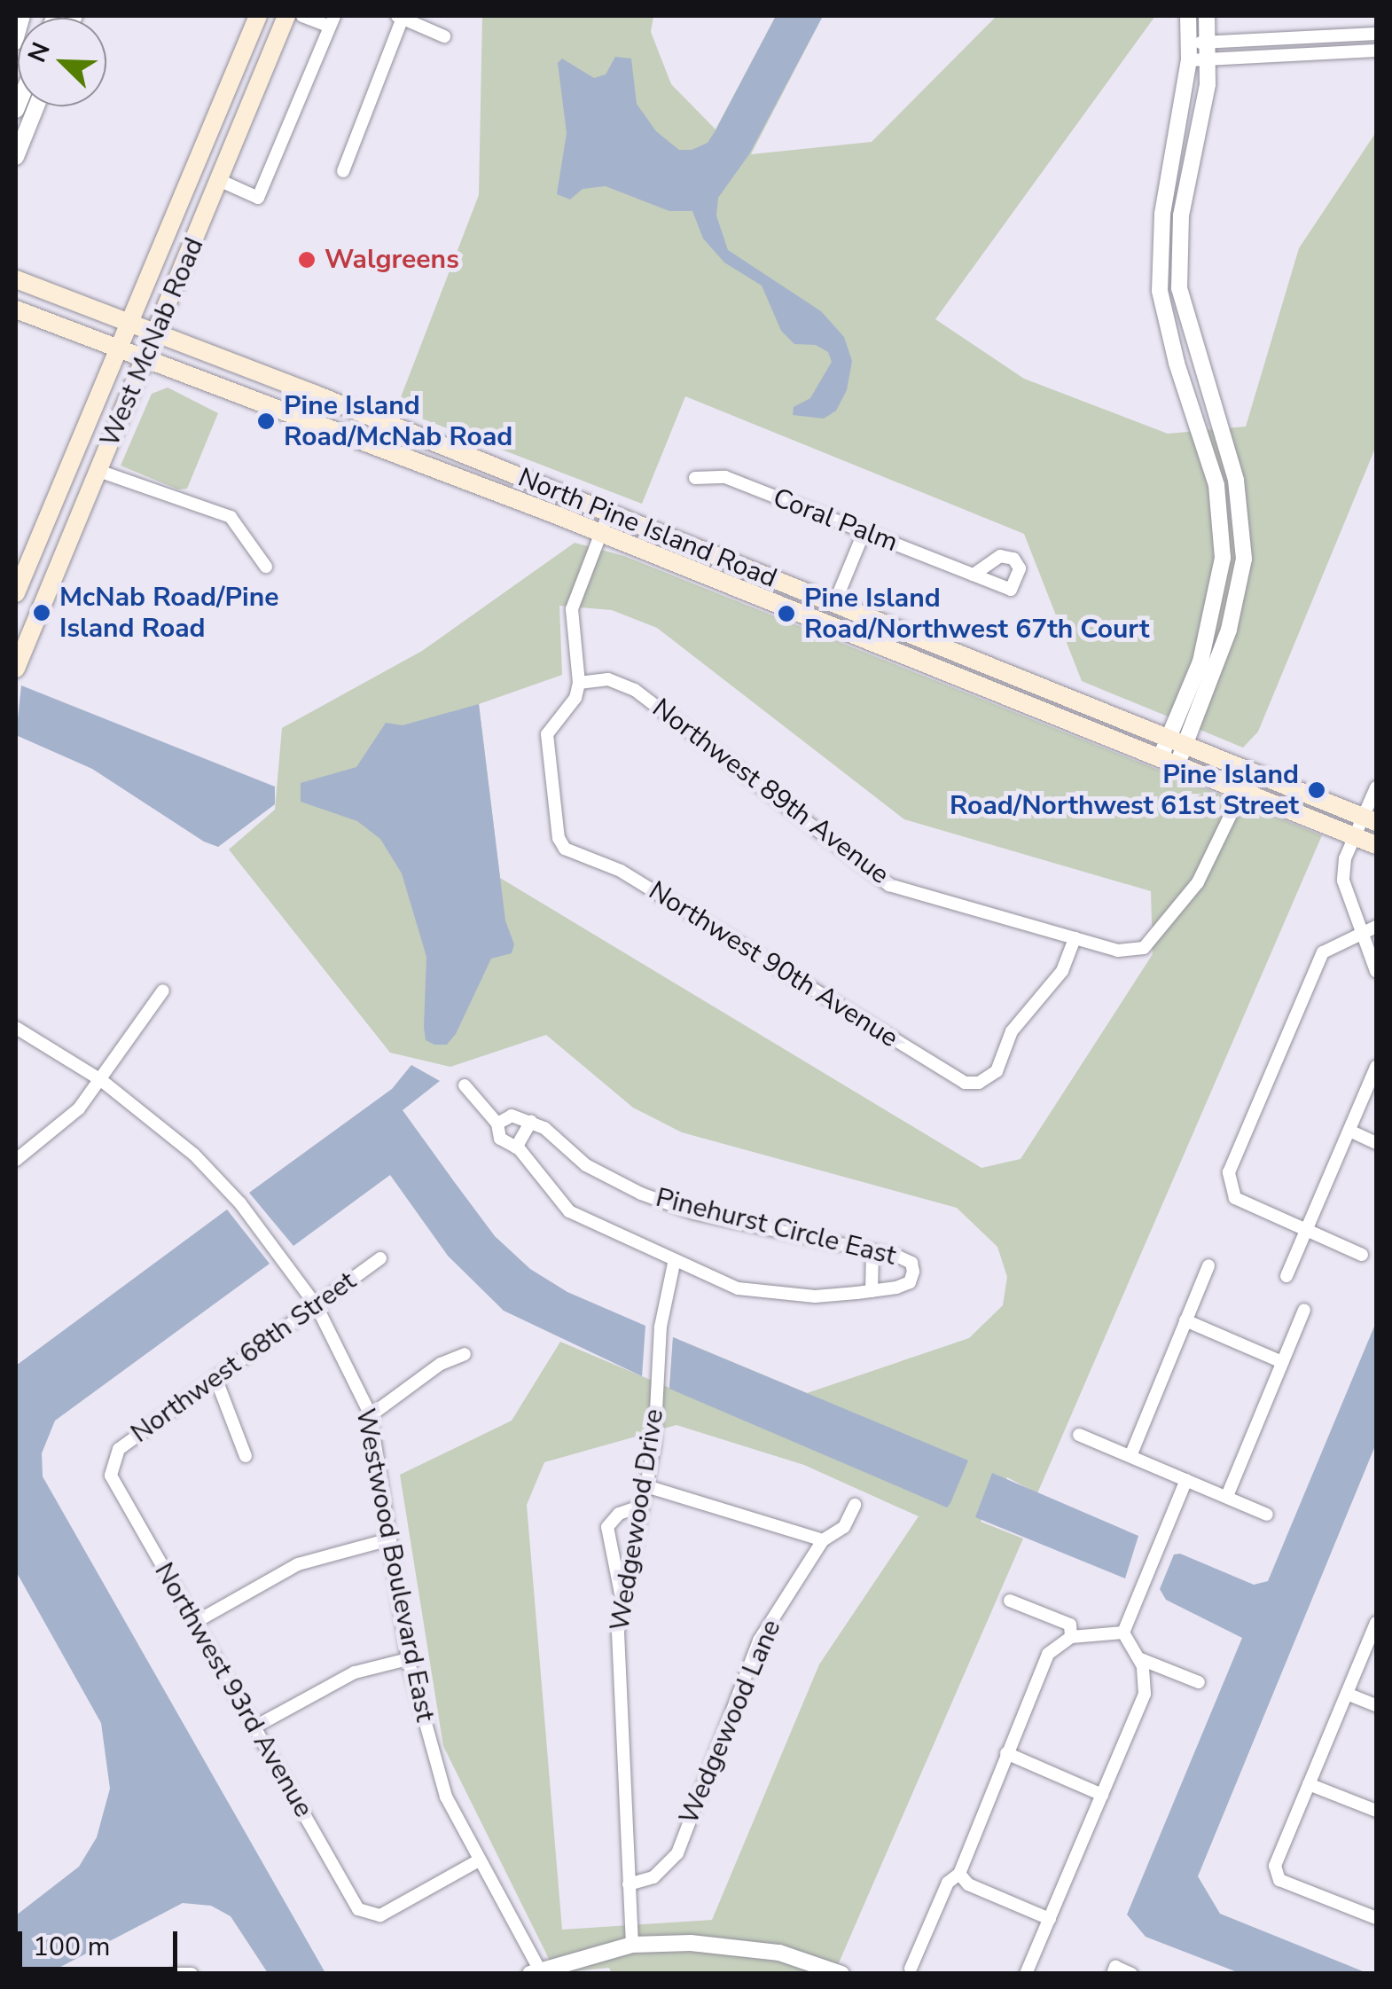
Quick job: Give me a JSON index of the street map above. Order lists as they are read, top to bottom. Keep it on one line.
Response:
{"streets":{"main road":["West McNab Road","North Pine Island Road"],"street":["Coral Palm","Northwest 89th Avenue","Northwest 90th Avenue","Pinehurst Circle East","Northwest 68th Street","Wedgewood Drive","Westwood Boulevard East","Northwest 93rd Avenue","Wedgewood Lane"]},"crossings":[["West McNab Road","North Pine Island Road"],["North Pine Island Road","Northwest 89th Avenue"],["Northwest 89th Avenue","Northwest 90th Avenue"],["Northwest 68th Street","Westwood Boulevard East"],["Northwest 68th Street","Northwest 93rd Avenue"],["Wedgewood Drive","Wedgewood Lane"],["Westwood Boulevard East","Northwest 93rd Avenue"]],"places":["Walgreens","Pine Island Road/McNab Road","McNab Road/Pine Island Road","Pine Island Road/Northwest 67th Court","Pine Island Road/Northwest 61st Street"],"scale_bar":"100 m","north":"top left"}
